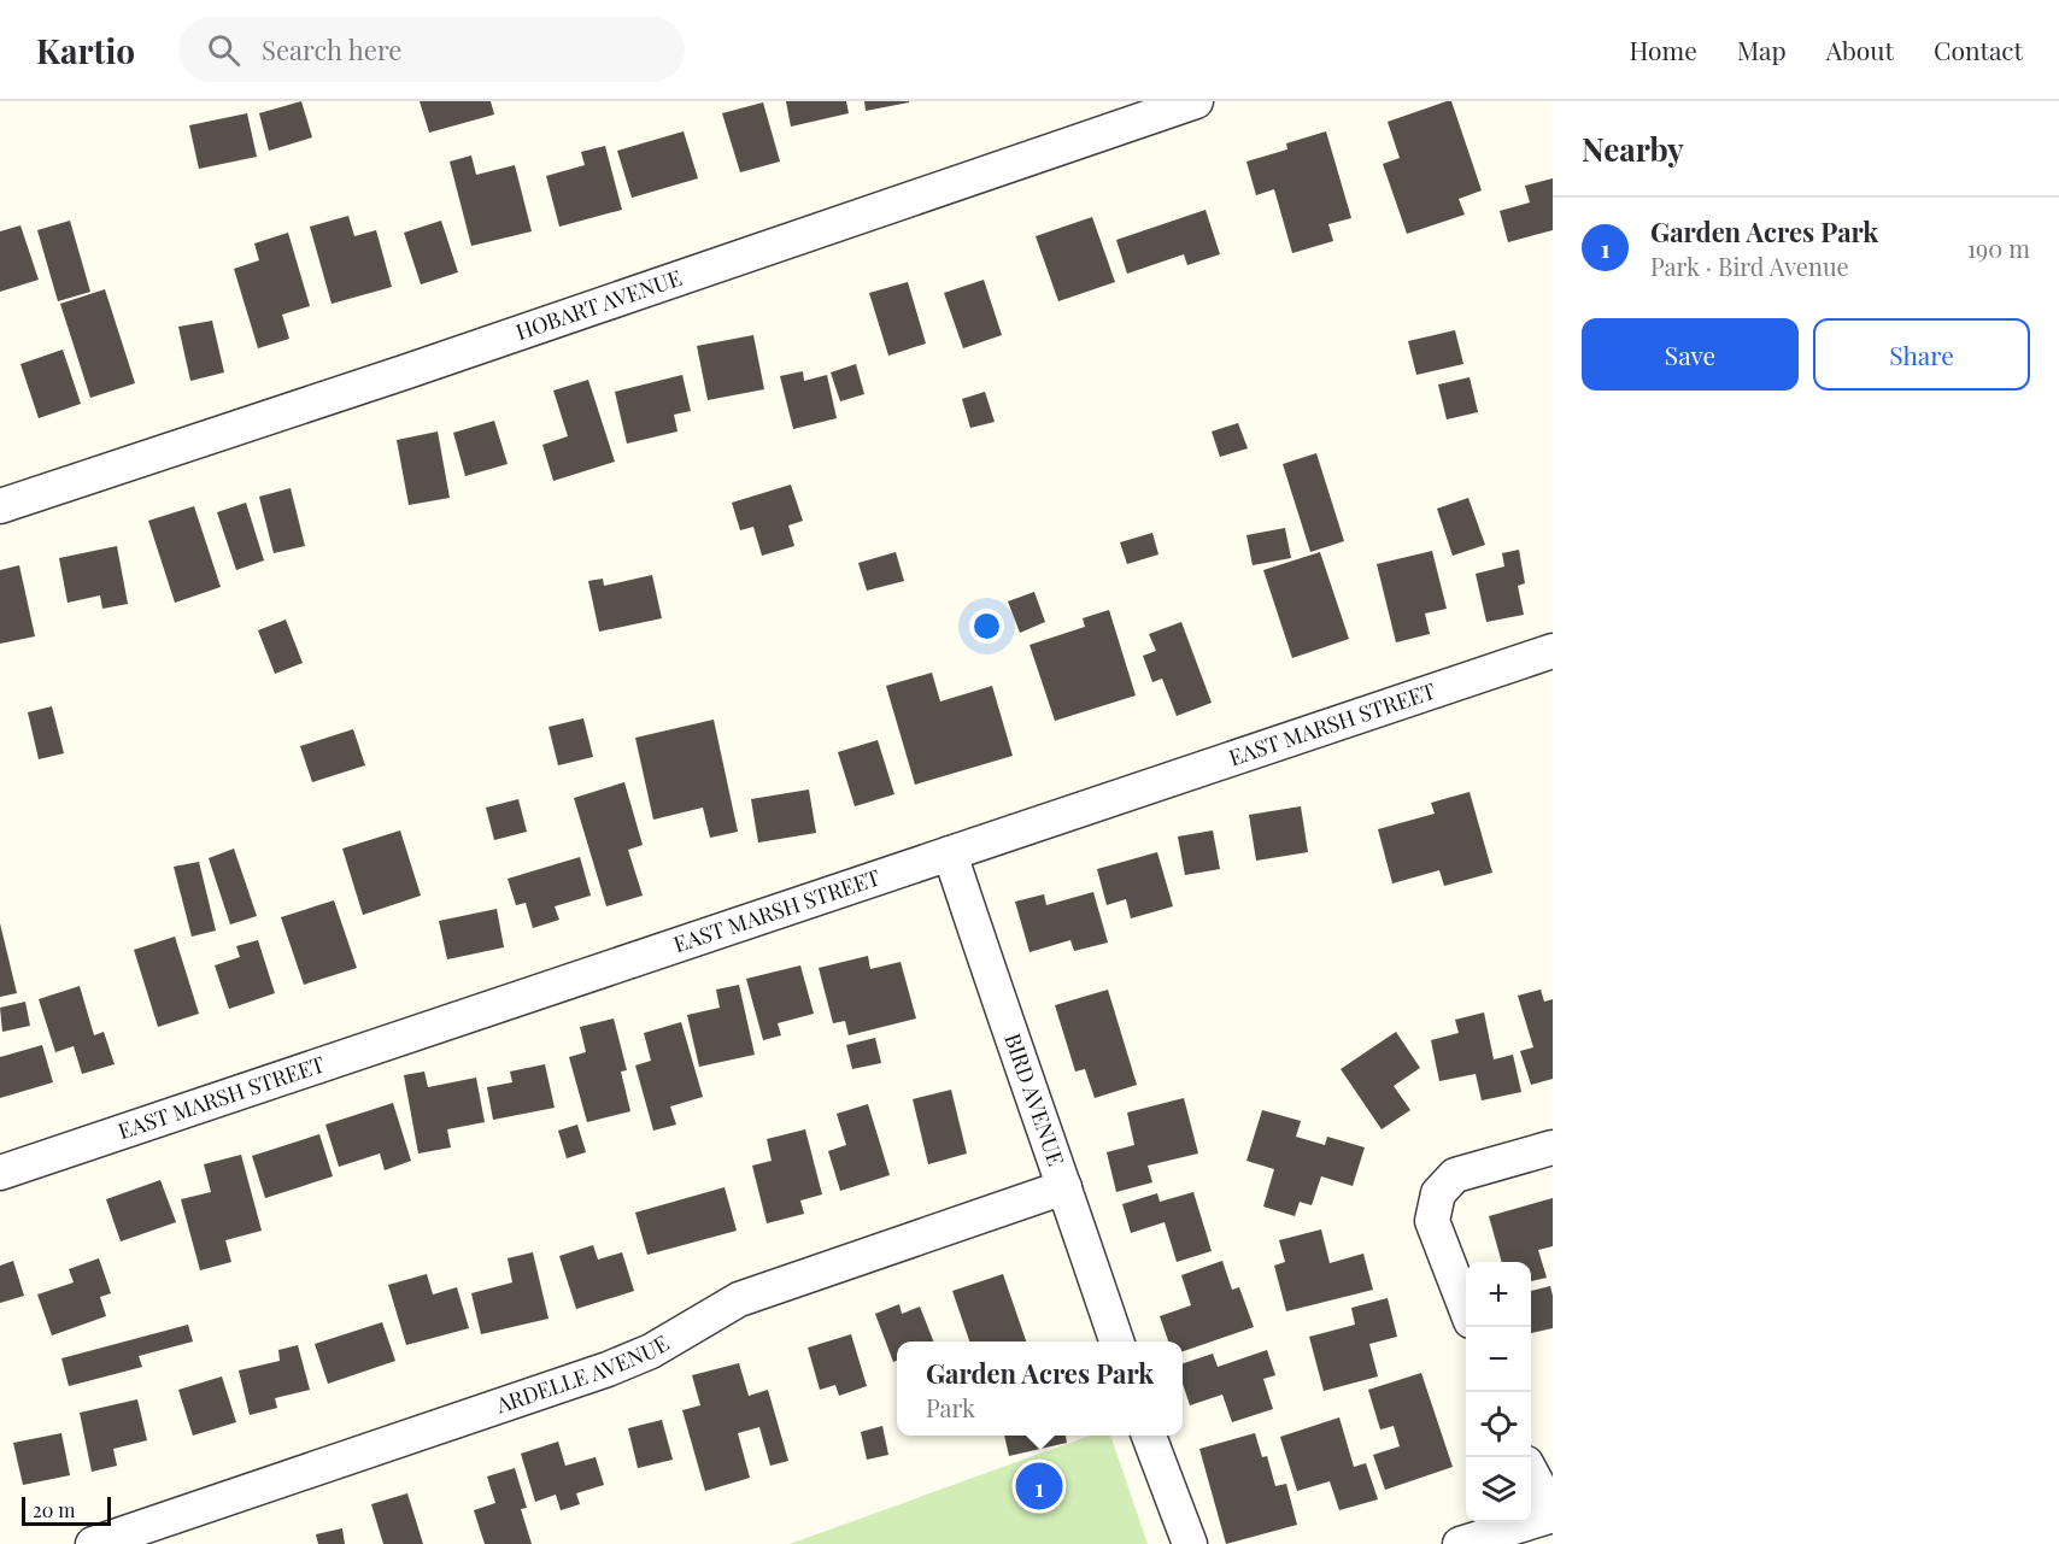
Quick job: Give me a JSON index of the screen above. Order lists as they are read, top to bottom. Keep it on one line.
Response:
{"streets":{"street":["HOBART AVENUE","EAST MARSH STREET","BIRD AVENUE","ARDELLE AVENUE"]},"crossings":[["EAST MARSH STREET","BIRD AVENUE"],["BIRD AVENUE","ARDELLE AVENUE"]],"scale_bar":"20 m","page":{"header":"Kartio","search":"Search here","nav":["Home","Map","About","Contact"],"heading":"Nearby","list":[{"mark":"1","name":"Garden Acres Park","note":"Park · Bird Avenue","value":"190 m"}],"buttons":["Save","Share"],"map_buttons":["+","−"],"popup":["Garden Acres Park","Park"],"pins":"1","scale":"20 m"}}
